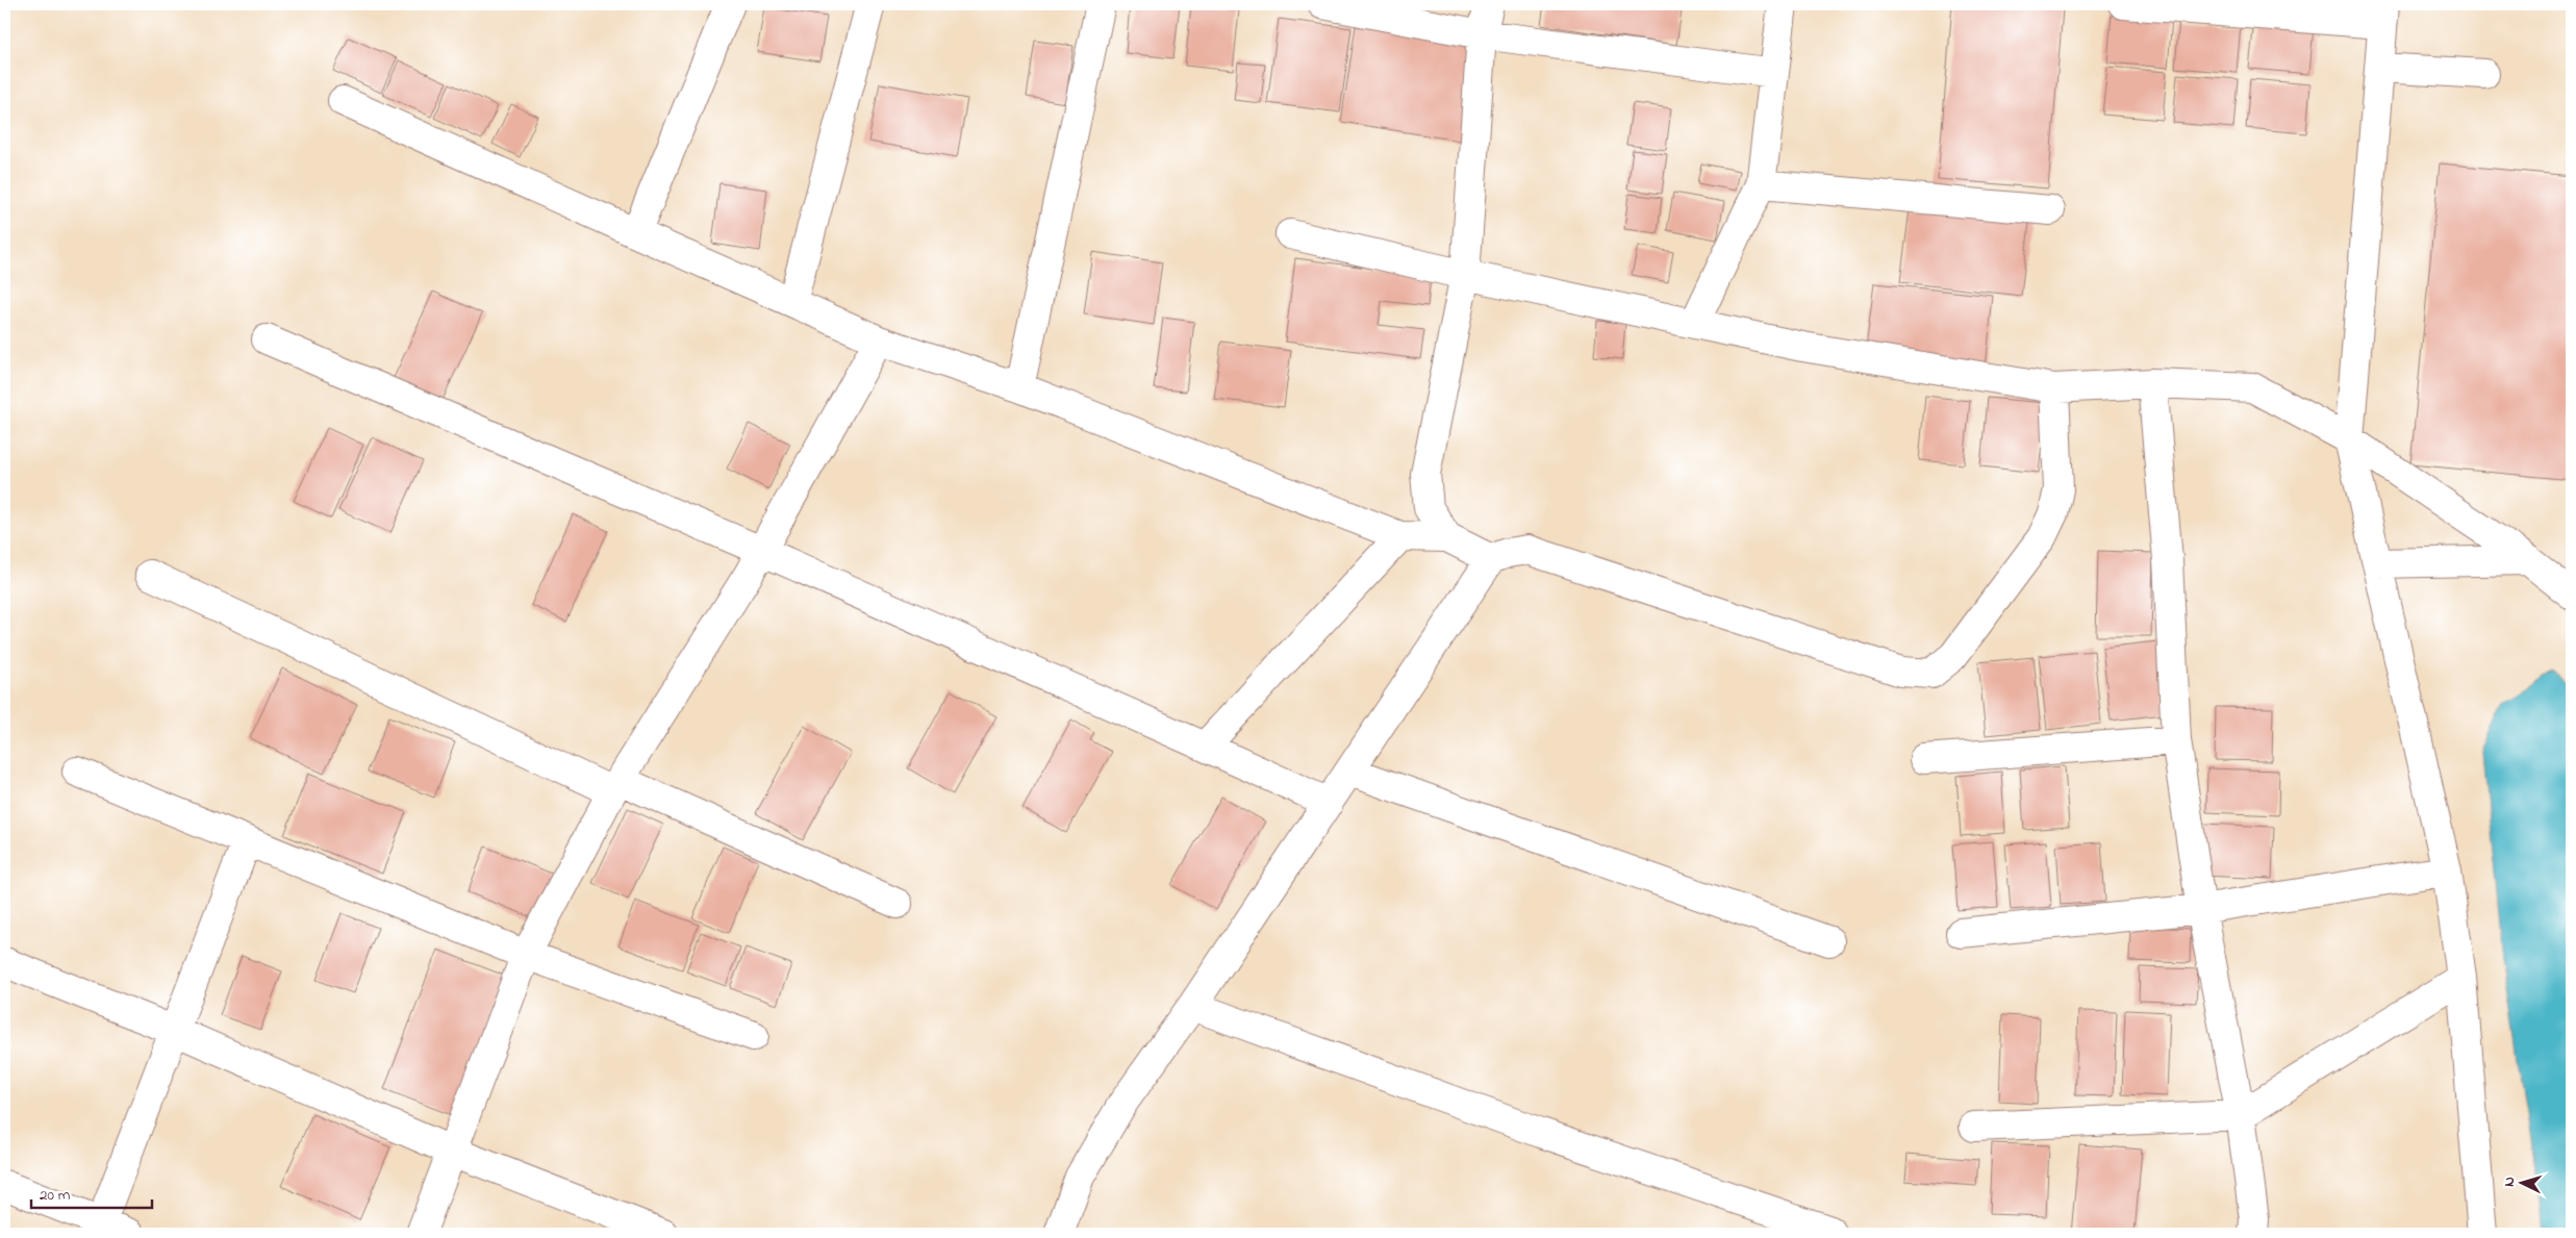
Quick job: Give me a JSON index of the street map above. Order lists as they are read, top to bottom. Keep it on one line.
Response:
{"scale_bar":"20 m","north":"left"}
